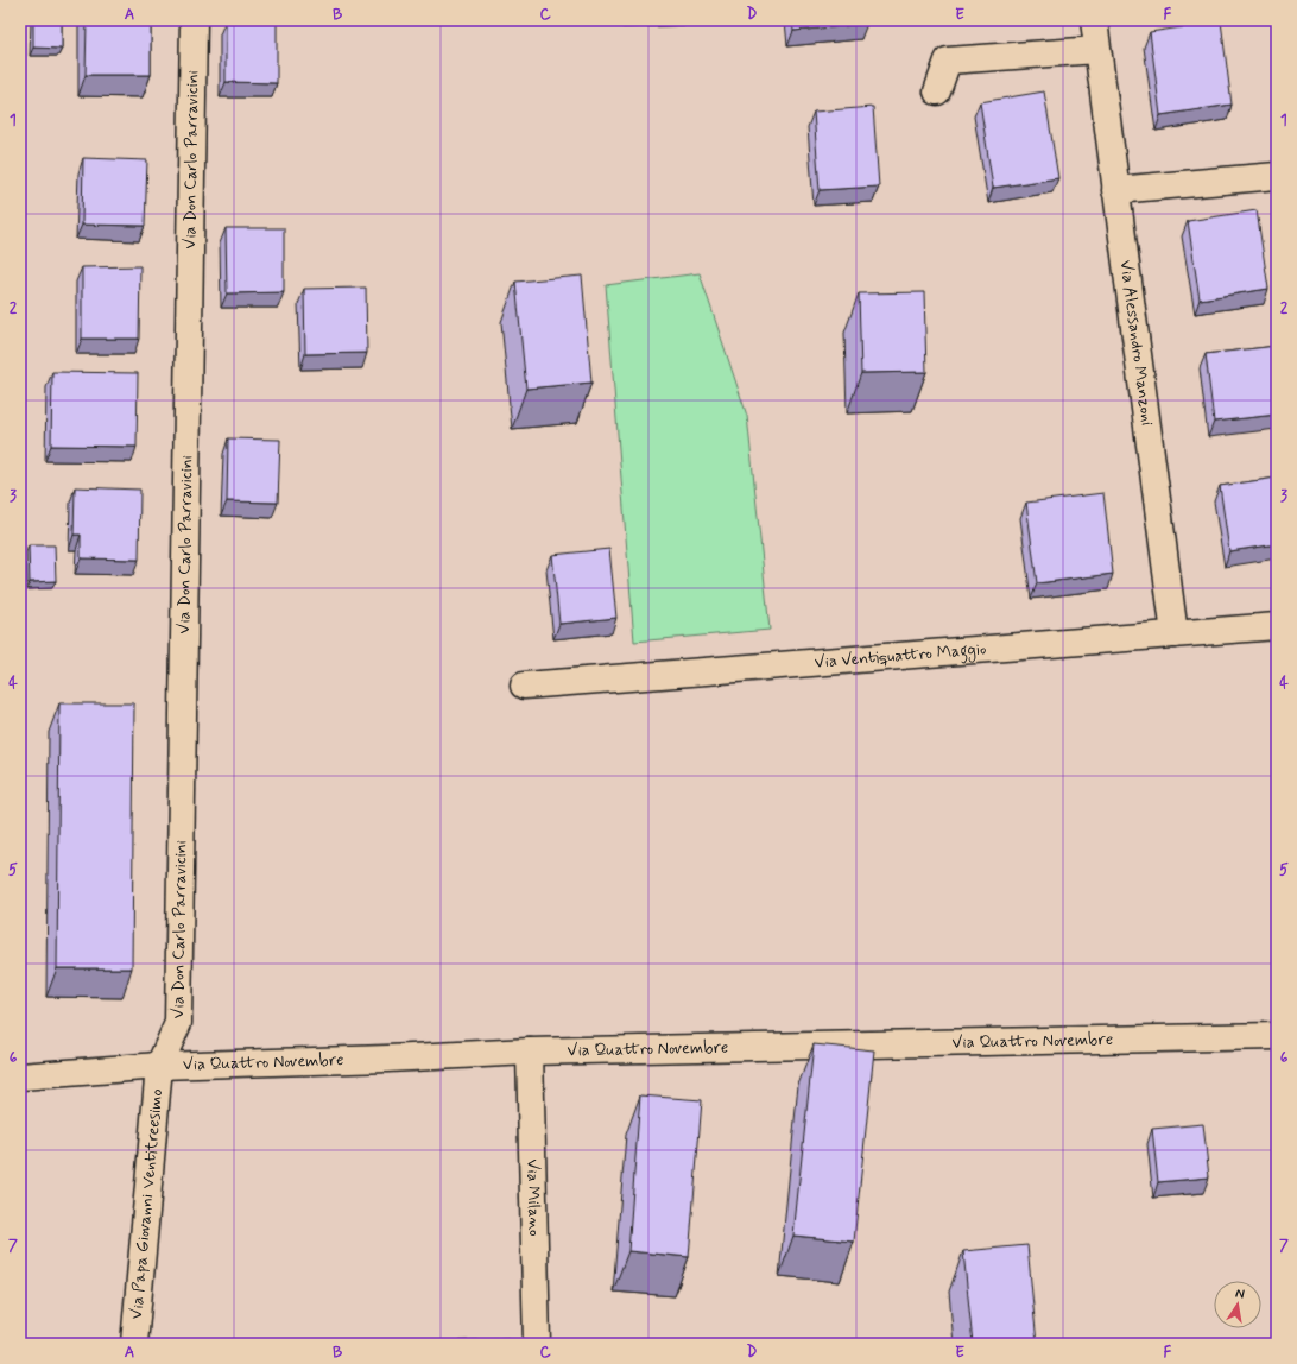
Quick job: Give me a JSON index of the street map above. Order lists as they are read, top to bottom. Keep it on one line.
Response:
{"streets":{"street":["Via Don Carlo Parravicini","Via Alessandro Manzoni","Via Ventiquattro Maggio","Via Quattro Novembre","Via Milano","Via Papa Giovanni Ventitreesimo"]},"crossings":[["Via Don Carlo Parravicini","Via Quattro Novembre"],["Via Don Carlo Parravicini","Via Papa Giovanni Ventitreesimo"],["Via Alessandro Manzoni","Via Ventiquattro Maggio"],["Via Quattro Novembre","Via Milano"],["Via Quattro Novembre","Via Papa Giovanni Ventitreesimo"]],"north":"top","grid":{"columns":["A","B","C","D","E","F"],"rows":["1","2","3","4","5","6","7"]}}
